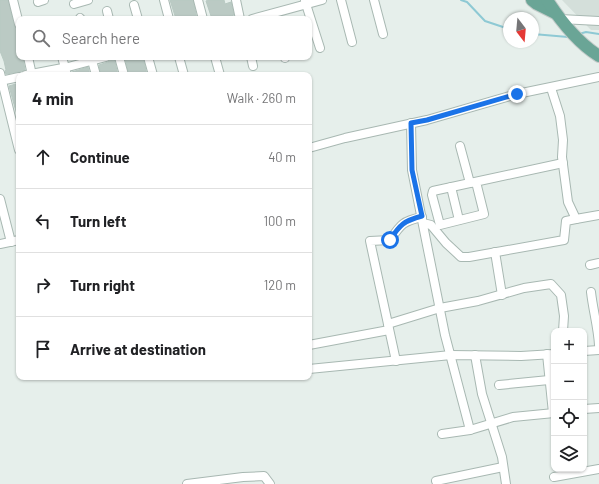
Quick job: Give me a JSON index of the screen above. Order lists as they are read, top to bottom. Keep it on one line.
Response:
{"north":"bottom","page":{"search":"Search here","heading":["4 min","Walk · 260 m"],"list":[["Continue","40 m"],["Turn left","100 m"],["Turn right","120 m"],"Arrive at destination"],"map_buttons":["+","−"]}}
